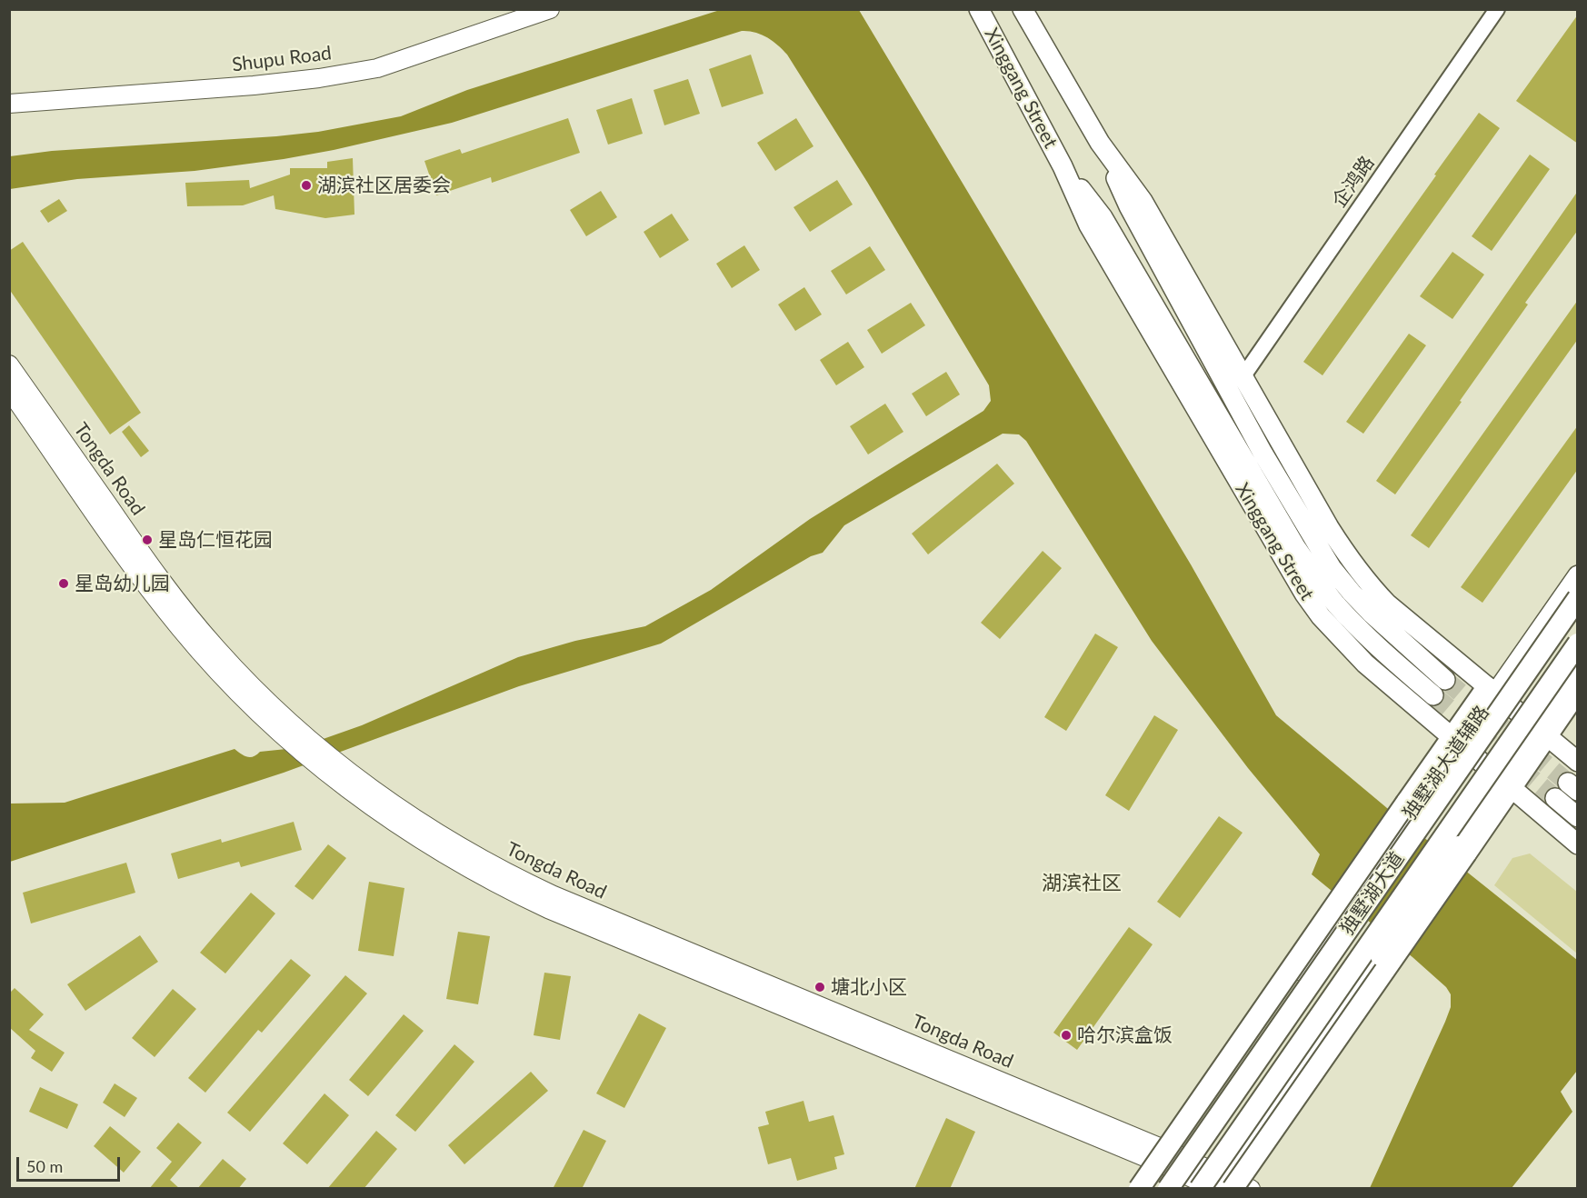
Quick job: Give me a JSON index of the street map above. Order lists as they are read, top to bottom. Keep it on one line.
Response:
{"streets":{"highway":["独墅湖大道"],"main road":["Shupu Road","Xinggang Street","Tongda Road","独墅湖大道辅路"],"street":["企鸿路"]},"crossings":[["Xinggang Street","企鸿路"],["Xinggang Street","独墅湖大道辅路"],["Tongda Road","独墅湖大道辅路"]],"districts":["湖滨社区"],"places":["湖滨社区居委会","星岛仁恒花园","星岛幼儿园","塘北小区","哈尔滨盒饭"],"scale_bar":"50 m"}
